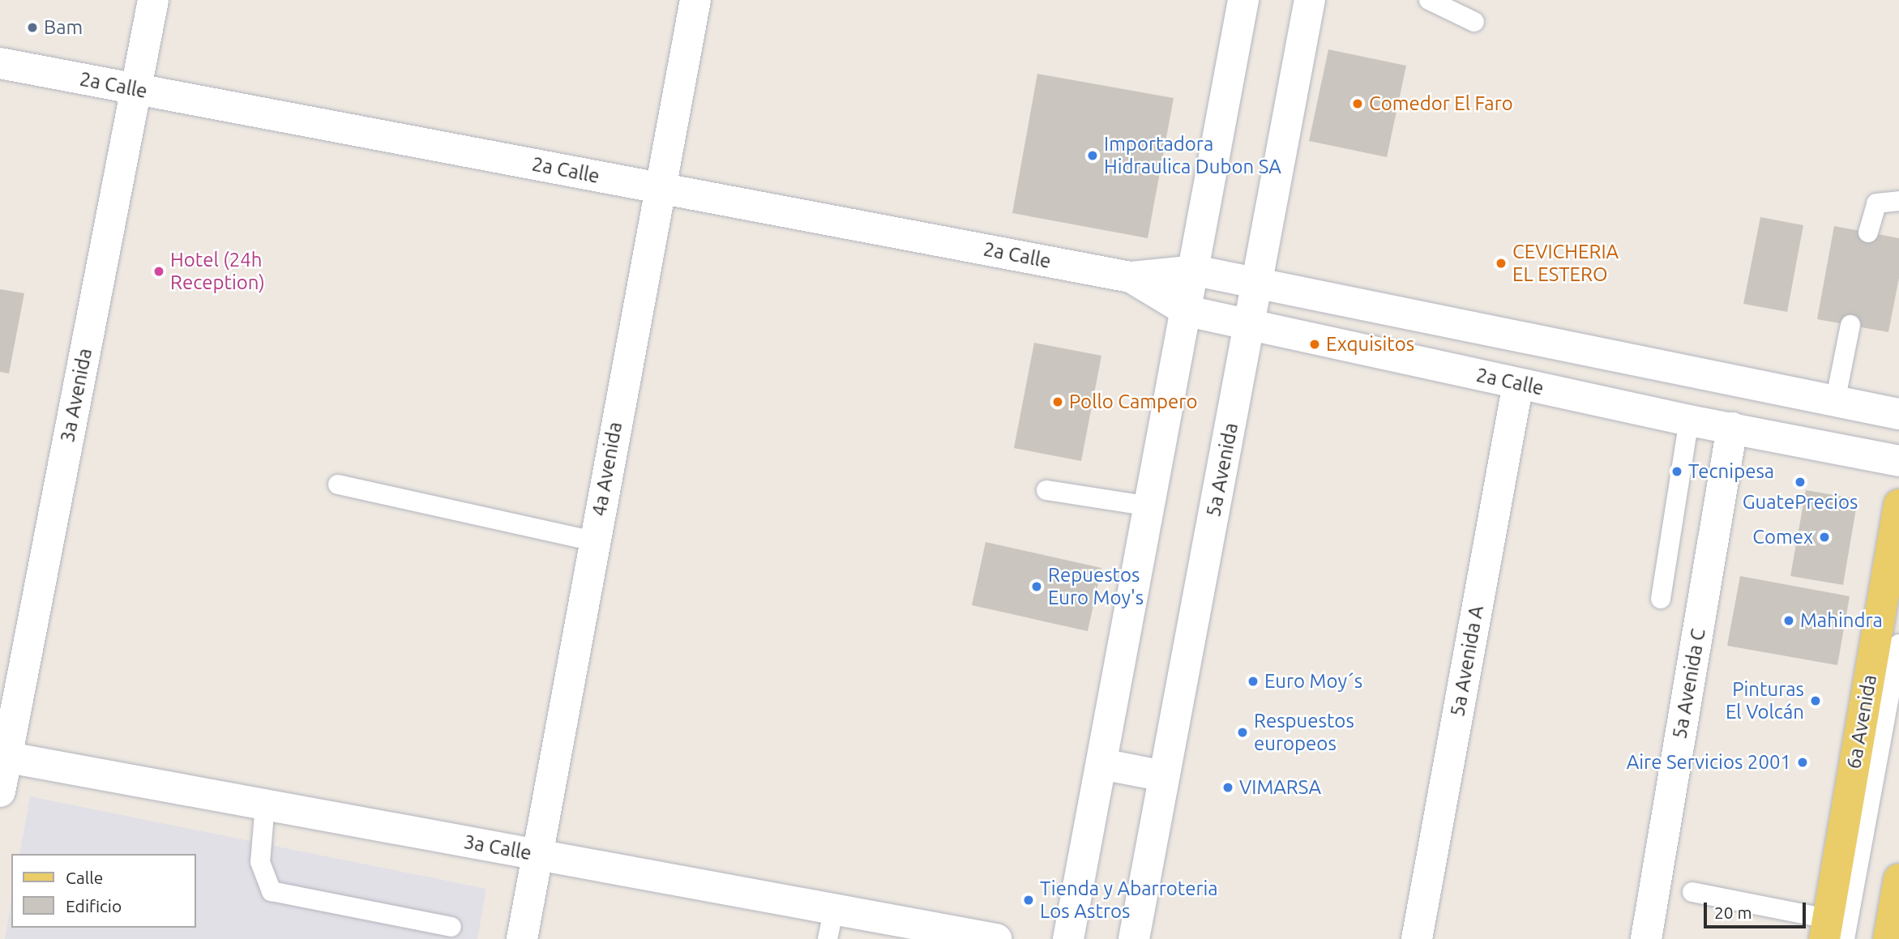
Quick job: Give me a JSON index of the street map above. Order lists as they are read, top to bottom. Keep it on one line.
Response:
{"streets":{"main road":["6a Avenida"],"street":["2a Calle","3a Avenida","4a Avenida","5a Avenida","5a Avenida A","5a Avenida C","3a Calle"]},"crossings":[["2a Calle","3a Avenida"],["2a Calle","4a Avenida"],["2a Calle","5a Avenida"],["2a Calle","5a Avenida A"],["2a Calle","5a Avenida C"],["3a Avenida","3a Calle"],["4a Avenida","3a Calle"]],"places":["Bam","Comedor El Faro","Importadora Hidraulica Dubon SA","CEVICHERIA EL ESTERO","Hotel (24h Reception)","Exquisitos","Pollo Campero","Tecnipesa","GuatePrecios","Comex","Repuestos Euro Moy's","Mahindra","Euro Moy´s","Pinturas El Volcán","Respuestos europeos","Aire Servicios 2001","VIMARSA","Tienda y Abarroteria Los Astros"],"legend":["Calle","Edificio"],"scale_bar":"20 m"}
